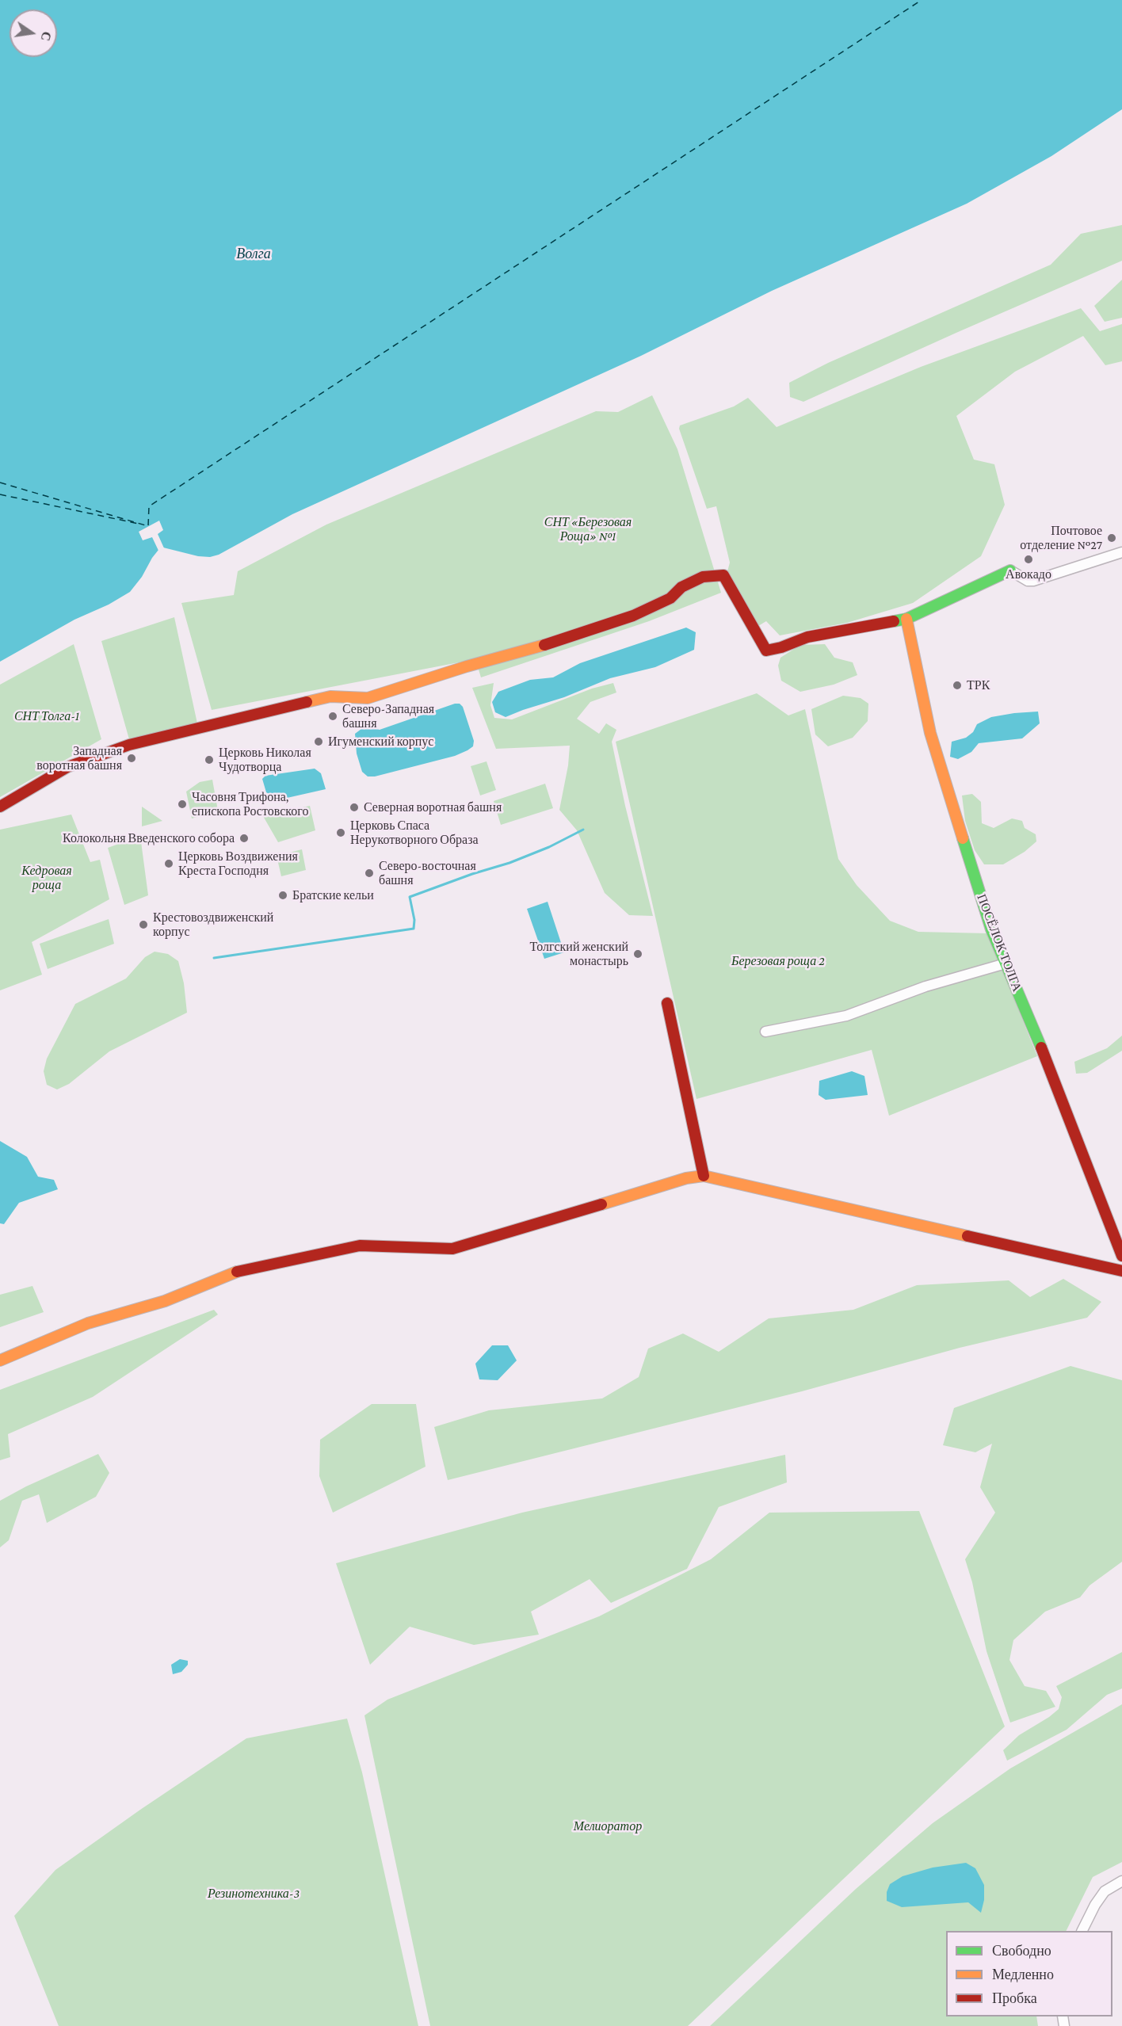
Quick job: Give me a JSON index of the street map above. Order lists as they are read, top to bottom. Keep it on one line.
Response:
{"streets":{"street":["ПОСЁЛОК ТОЛГА"]},"water":["Волга"],"parks":["СНТ «Березовая Роща» №1","СНТ Толга-1","Кедровая роща","Березовая роща 2","Мелиоратор","Резинотехника-3"],"places":["Почтовое отделение №27","Авокадо","ТРК","Северо-Западная башня","Игуменский корпус","Западная воротная башня","Церковь Николая Чудотворца","Часовня Трифона, епископа Ростовского","Северная воротная башня","Церковь Спаса Нерукотворного Образа","Колокольня Введенского собора","Церковь Воздвижения Креста Господня","Северо-восточная башня","Братские кельи","Крестовоздвиженский корпус","Толгский женский монастырь"],"legend":["Свободно","Медленно","Пробка"],"north":"right"}
